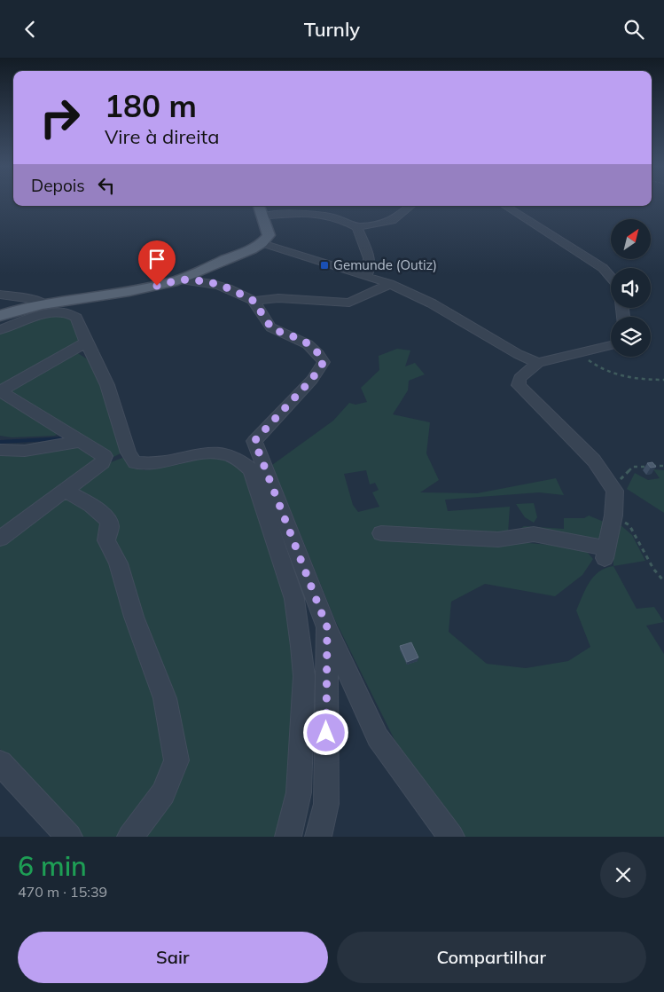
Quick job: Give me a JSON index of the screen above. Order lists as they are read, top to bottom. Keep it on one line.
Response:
{"places":{"transit":["Gemunde (Outiz)"]},"north":"top right","page":{"header":"Turnly","turn":["180 m","Vire à direita"],"then":"Depois","heading":["6 min","470 m · 15:39"],"buttons":["Sair","Compartilhar"]}}
